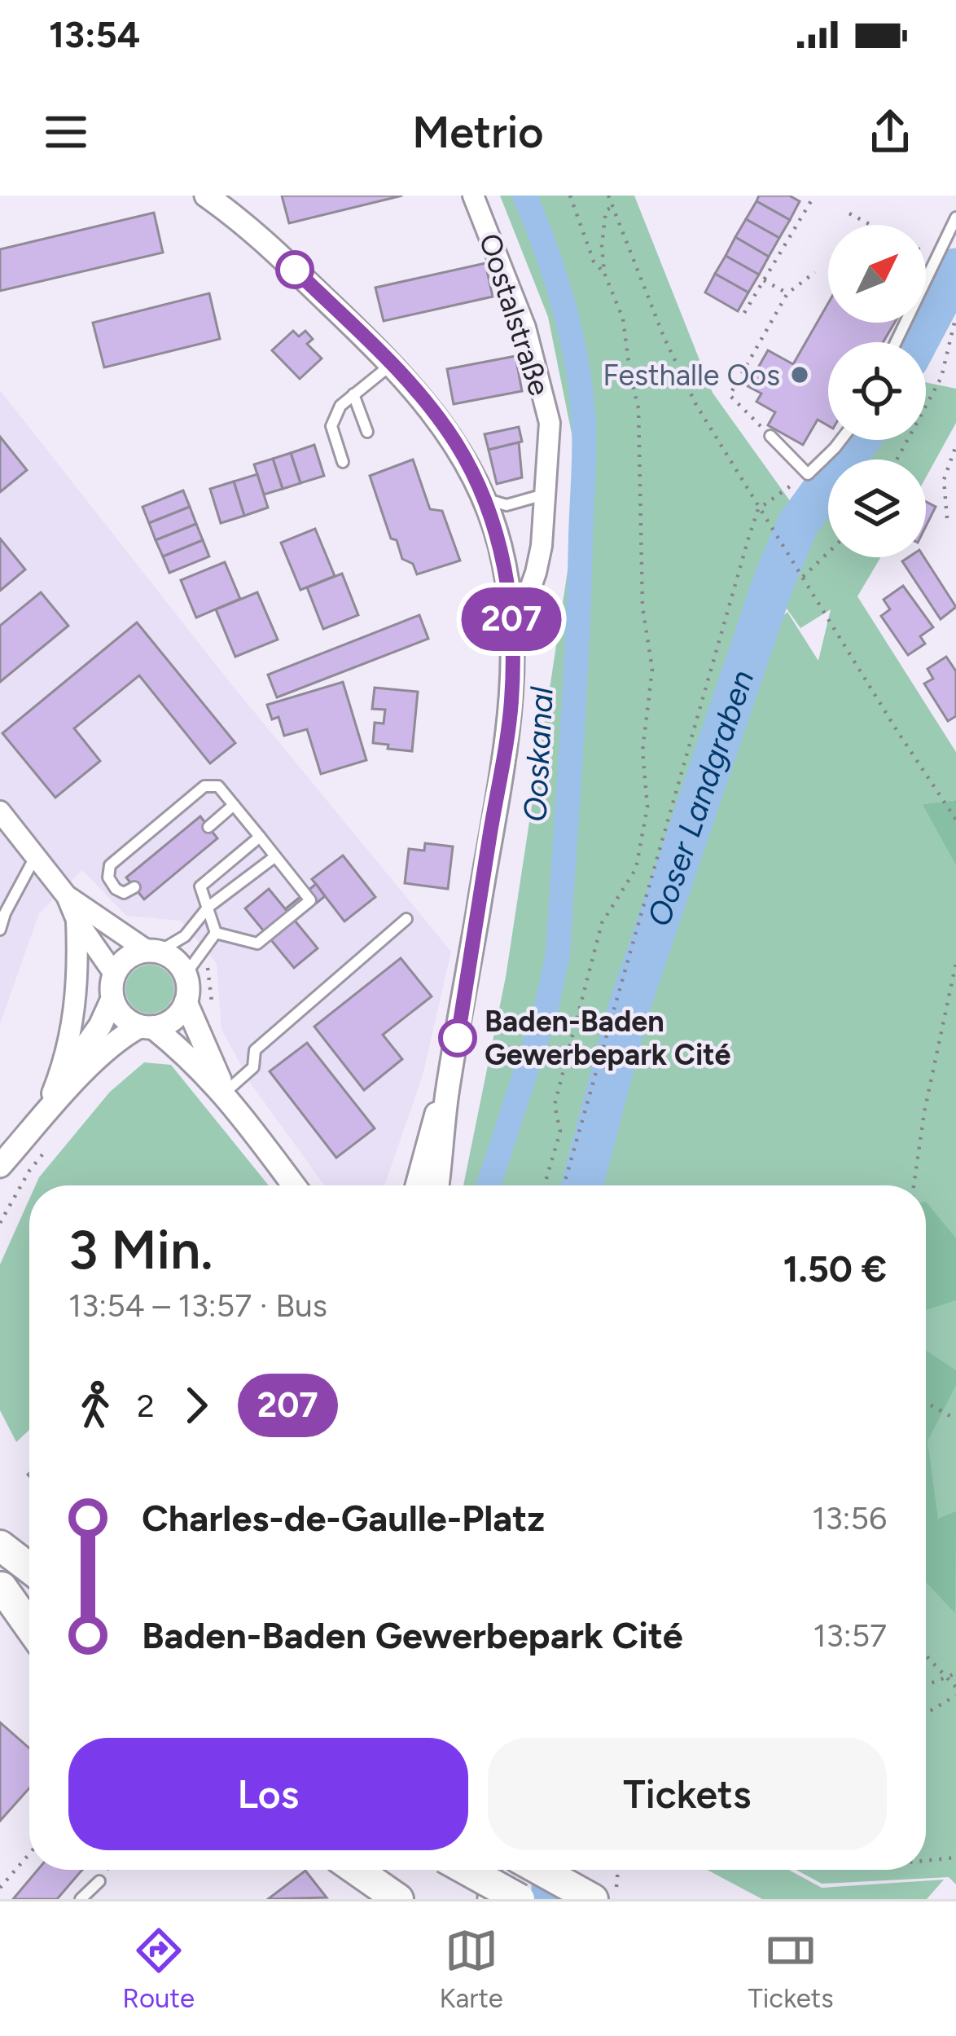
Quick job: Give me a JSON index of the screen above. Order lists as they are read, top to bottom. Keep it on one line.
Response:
{"streets":{"street":["Oostalstraße"]},"water":["Ooskanal","Ooser Landgraben"],"places":["Festhalle Oos","Baden-Baden Gewerbepark Cité"],"lines":["bus line 207"],"north":"top right","page":{"status":"13:54","header":"Metrio","on_map":"207","heading":["3 Min.","13:54 – 13:57 · Bus","1.50 €"],"legs":["2","207"],"list":[{"name":"Charles-de-Gaulle-Platz","value":"13:56"},{"name":"Baden-Baden Gewerbepark Cité","value":"13:57"}],"buttons":["Los","Tickets"],"tabs":["Route","Karte","Tickets"]}}
